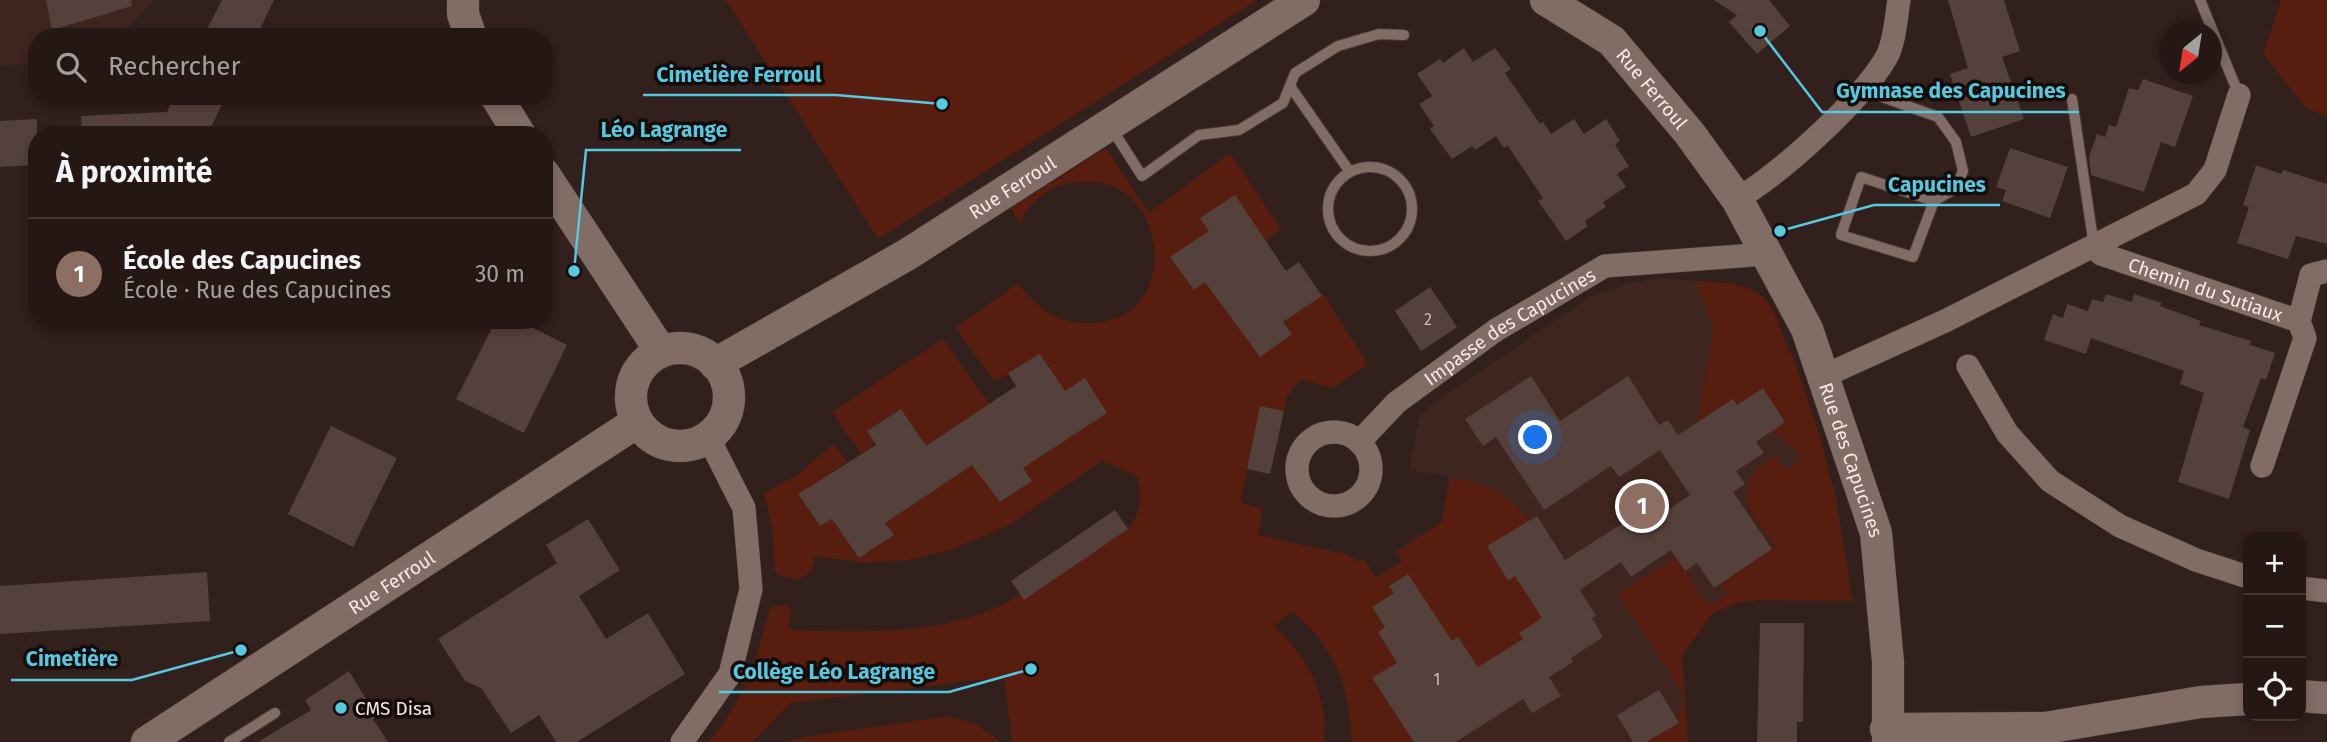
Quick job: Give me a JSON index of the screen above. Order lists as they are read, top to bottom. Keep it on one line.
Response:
{"streets":{"street":["Rue Ferroul","Chemin du Sutiaux","Impasse des Capucines","Rue des Capucines"]},"crossings":[["Rue Ferroul","Rue des Capucines"],["Impasse des Capucines","Rue des Capucines"]],"places":["Gymnase des Capucines","Cimetière Ferroul","Capucines","Léo Lagrange","Cimetière","Collège Léo Lagrange","CMS Disa"],"house_numbers":["2","1"],"north":"bottom left","page":{"search":"Rechercher","heading":"À proximité","list":[{"mark":"1","name":"École des Capucines","note":"École · Rue des Capucines","value":"30 m"}],"pins":"1","map_buttons":["+","−"]}}
